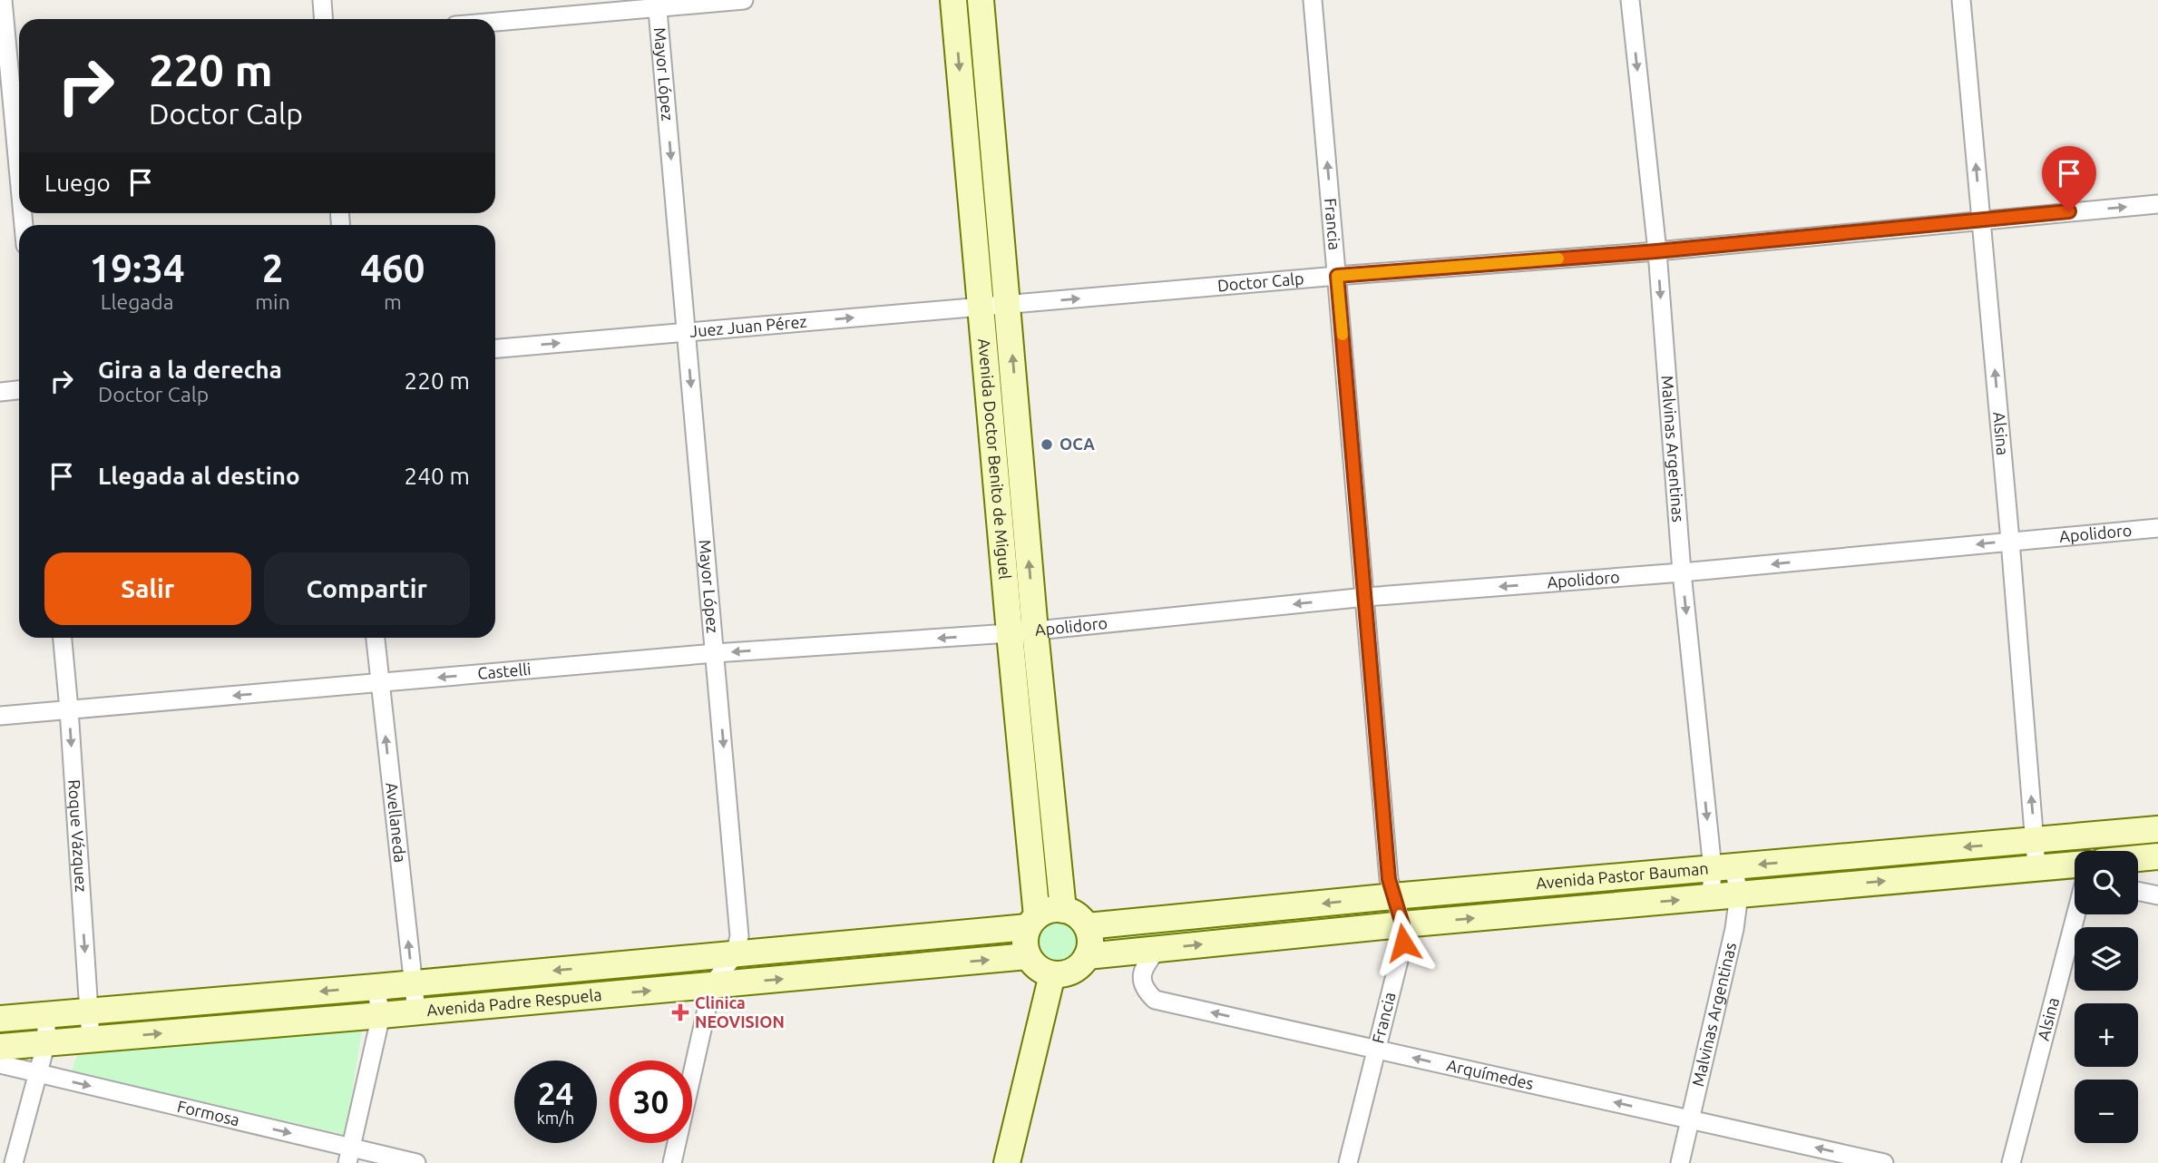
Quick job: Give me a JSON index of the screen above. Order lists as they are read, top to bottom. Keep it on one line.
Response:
{"streets":{"main road":["Avenida Doctor Benito de Miguel","Avenida Pastor Bauman","Avenida Padre Respuela"],"street":["Mayor López","Francia","Doctor Calp","Juez Juan Pérez","Alsina","Malvinas Argentinas","Apolidoro","Castelli","Avellaneda","Roque Vázquez","Arquímedes","Formosa"]},"crossings":[["Mayor López","Juez Juan Pérez"],["Mayor López","Castelli"],["Mayor López","Avenida Padre Respuela"],["Francia","Doctor Calp"],["Francia","Apolidoro"],["Francia","Avenida Pastor Bauman"],["Francia","Arquímedes"],["Doctor Calp","Juez Juan Pérez"],["Doctor Calp","Alsina"],["Doctor Calp","Malvinas Argentinas"],["Doctor Calp","Avenida Doctor Benito de Miguel"],["Juez Juan Pérez","Avenida Doctor Benito de Miguel"],["Alsina","Apolidoro"],["Alsina","Avenida Pastor Bauman"],["Malvinas Argentinas","Apolidoro"],["Malvinas Argentinas","Avenida Pastor Bauman"],["Malvinas Argentinas","Arquímedes"],["Avenida Doctor Benito de Miguel","Apolidoro"],["Avenida Doctor Benito de Miguel","Castelli"],["Avenida Doctor Benito de Miguel","Avenida Pastor Bauman"],["Avenida Doctor Benito de Miguel","Avenida Padre Respuela"],["Apolidoro","Castelli"],["Castelli","Avellaneda"],["Castelli","Roque Vázquez"],["Avellaneda","Avenida Padre Respuela"],["Roque Vázquez","Avenida Padre Respuela"],["Avenida Pastor Bauman","Avenida Padre Respuela"],["Avenida Pastor Bauman","Arquímedes"]],"one_way":["Mayor López","Doctor Calp","Juez Juan Pérez","Alsina","Malvinas Argentinas","Apolidoro","Castelli","Avellaneda","Roque Vázquez","Arquímedes","Formosa"],"places":{"other":["OCA"],"health":["Clinica NEOVISION"]},"page":{"turn":["220 m","Doctor Calp"],"then":"Luego","eta":["19:34","Llegada","2","min","460","m"],"list":[{"name":"Gira a la derecha","note":"Doctor Calp","value":"220 m"},{"name":"Llegada al destino","value":"240 m"}],"buttons":["Salir","Compartir"],"map_buttons":["+","−"],"speed":"24 km/h","limit":"30"}}
